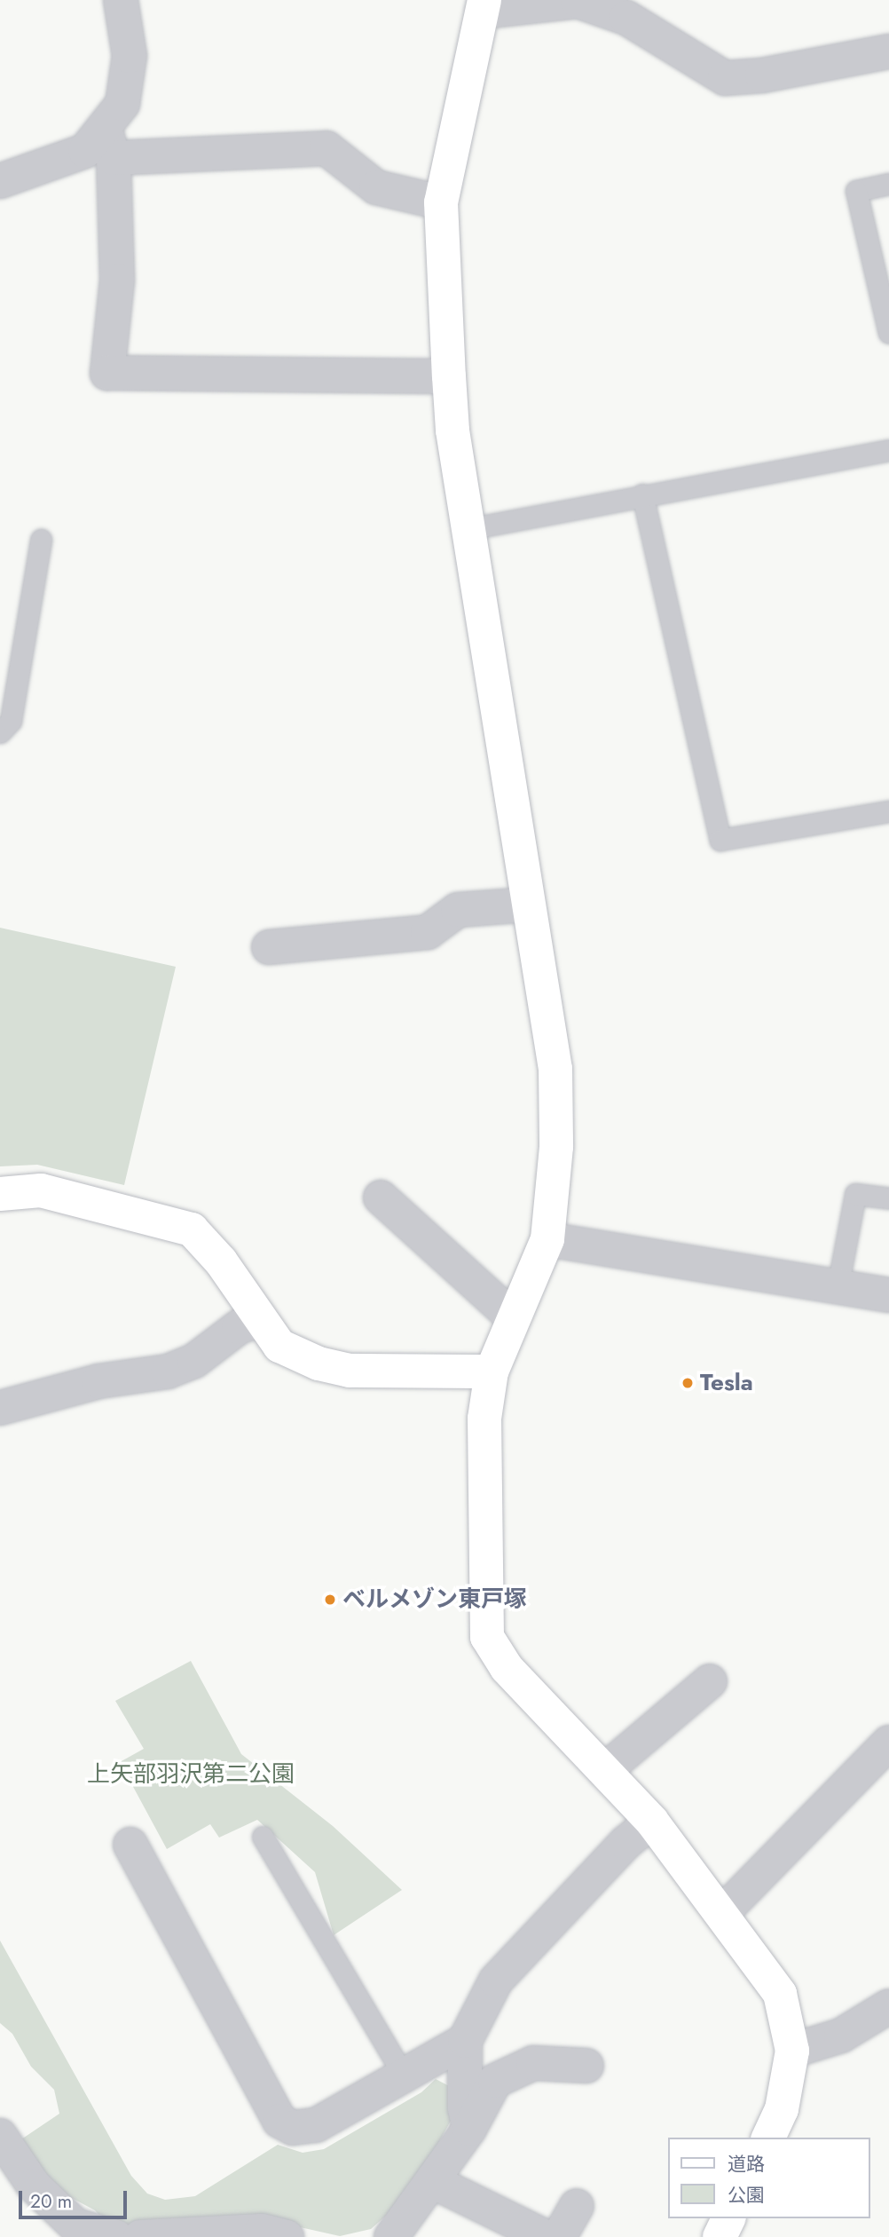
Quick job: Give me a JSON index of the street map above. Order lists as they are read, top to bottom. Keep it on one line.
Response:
{"parks":["上矢部羽沢第二公園"],"places":["Tesla","ベルメゾン東戸塚"],"legend":["道路","公園"],"scale_bar":"20 m"}
